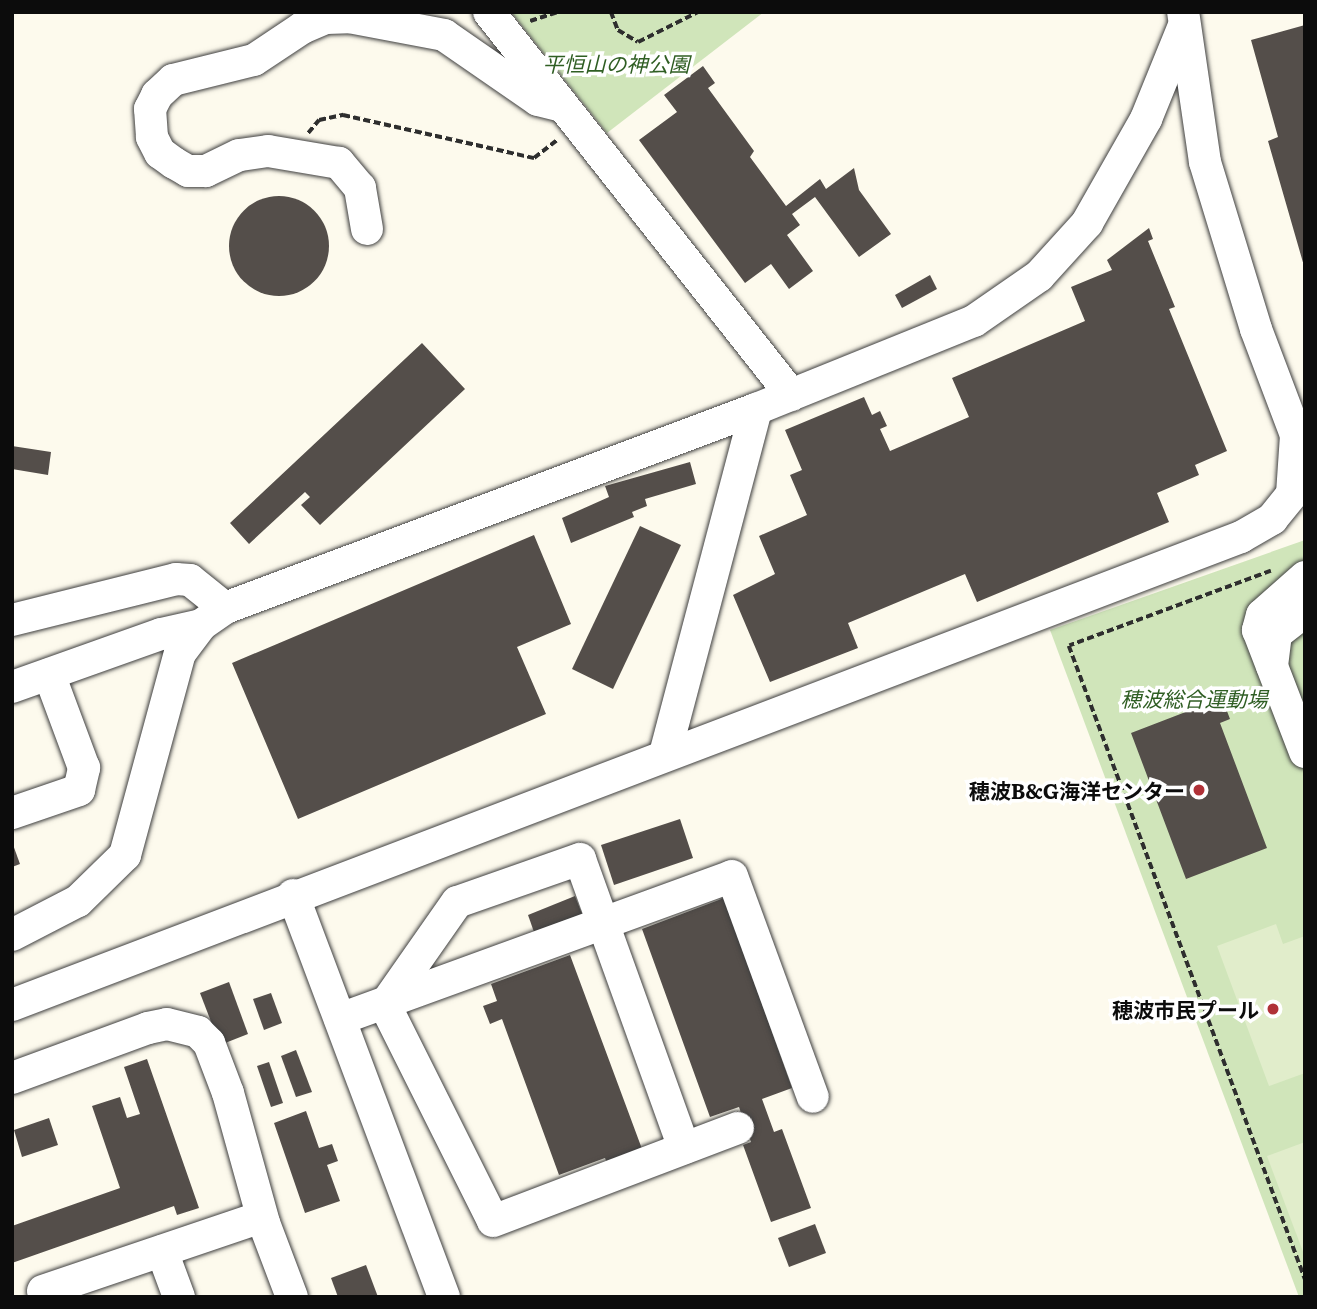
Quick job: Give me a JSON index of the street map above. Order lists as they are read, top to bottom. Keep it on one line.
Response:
{"parks":["平恒山の神公園","穂波総合運動場"],"places":["穂波B&G海洋センター","穂波市民プール"]}
